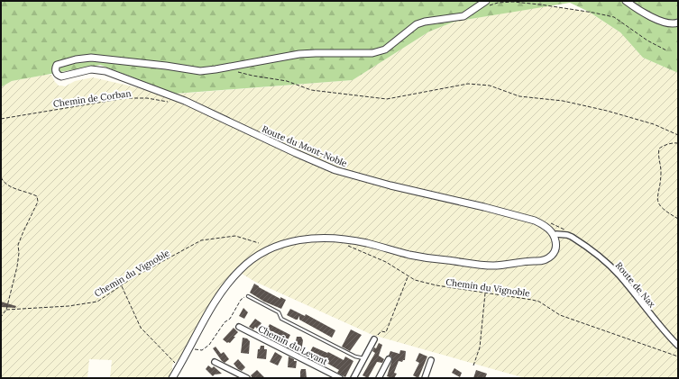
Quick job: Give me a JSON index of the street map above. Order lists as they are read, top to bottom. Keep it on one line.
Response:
{"streets":{"street":["Route du Mont-Noble","Route de Nax","Chemin du Levant"],"path":["Chemin de Corban","Chemin du Vignoble"]},"crossings":[["Route du Mont-Noble","Chemin du Vignoble"]]}
